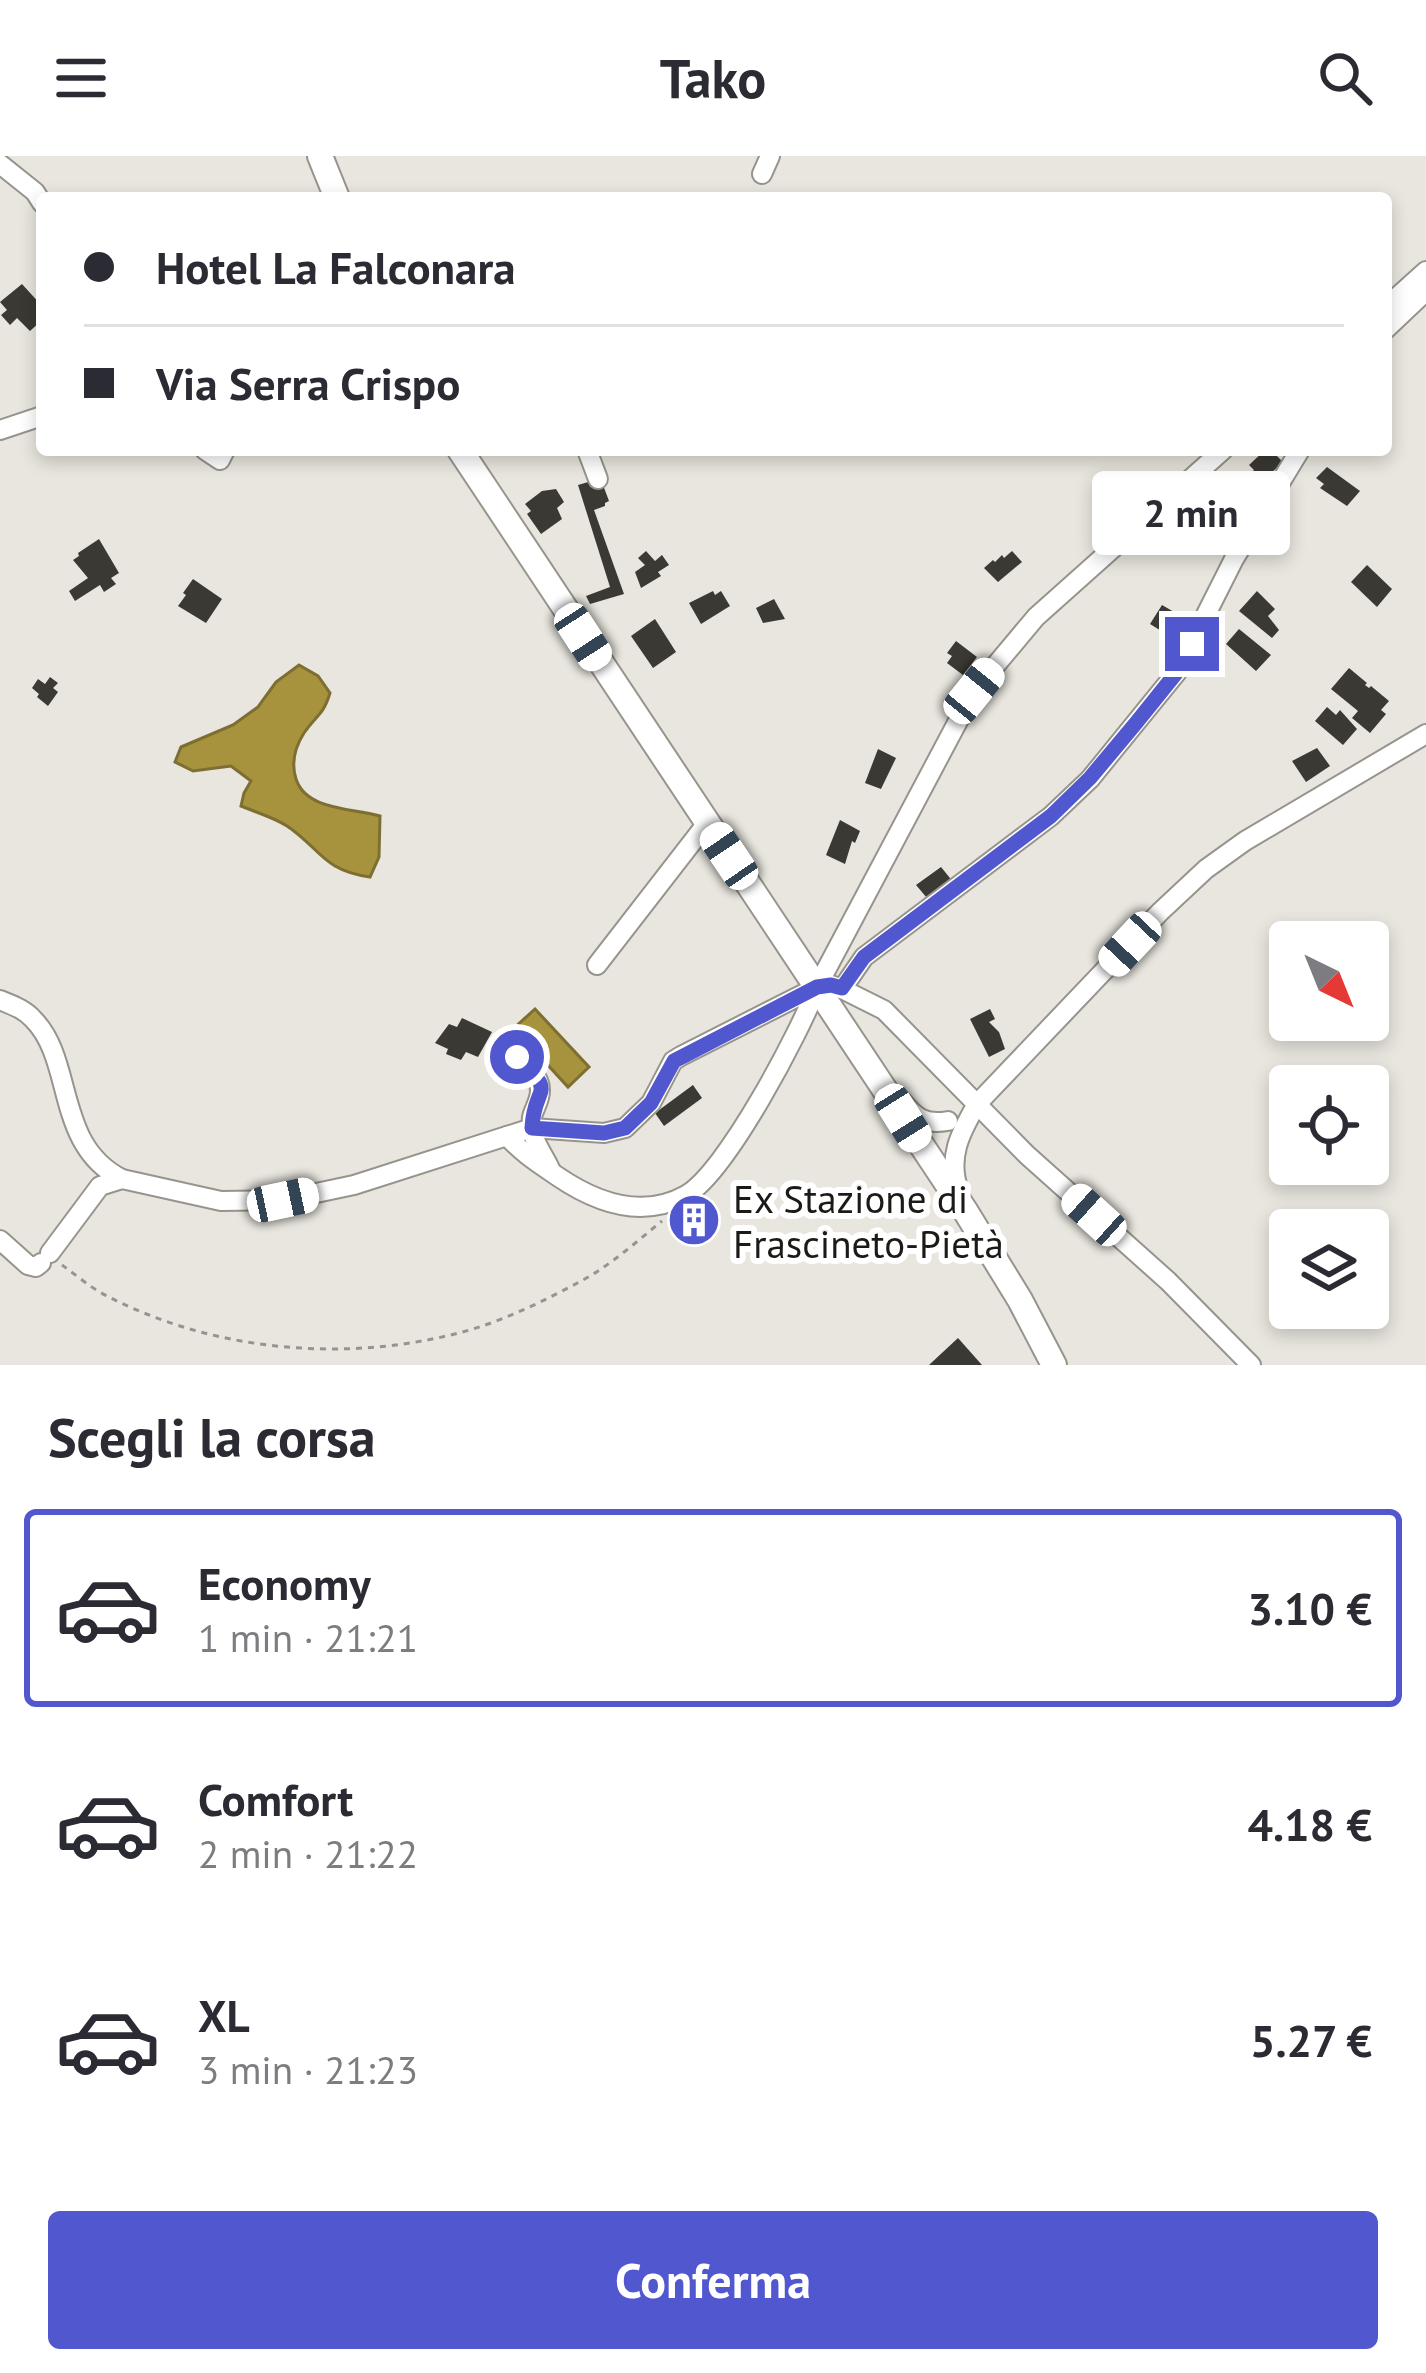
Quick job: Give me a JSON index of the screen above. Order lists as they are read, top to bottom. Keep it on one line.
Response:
{"places":{"building":["Ex Stazione di Frascineto-Pietà"]},"north":"bottom right","page":{"header":"Tako","banner":["Hotel La Falconara","Via Serra Crispo"],"bubble":"2 min","heading":"Scegli la corsa","list":[{"name":"Economy","note":"1 min · 21:21","value":"3.10 €"},{"name":"Comfort","note":"2 min · 21:22","value":"4.18 €"},{"name":"XL","note":"3 min · 21:23","value":"5.27 €"}],"buttons":"Conferma"}}
